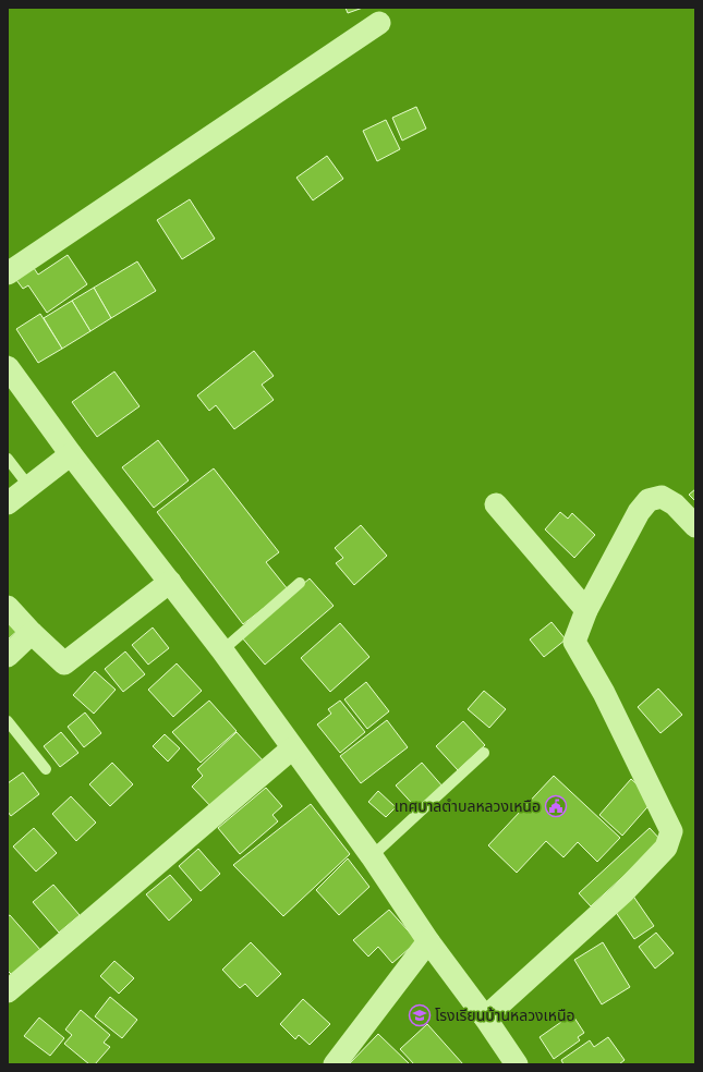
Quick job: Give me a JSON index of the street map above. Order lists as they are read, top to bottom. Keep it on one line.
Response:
{"places":{"public building":["เทศบาลตำบลหลวงเหนือ"],"school or university":["โรงเรียนบ้านหลวงเหนือ"]}}
